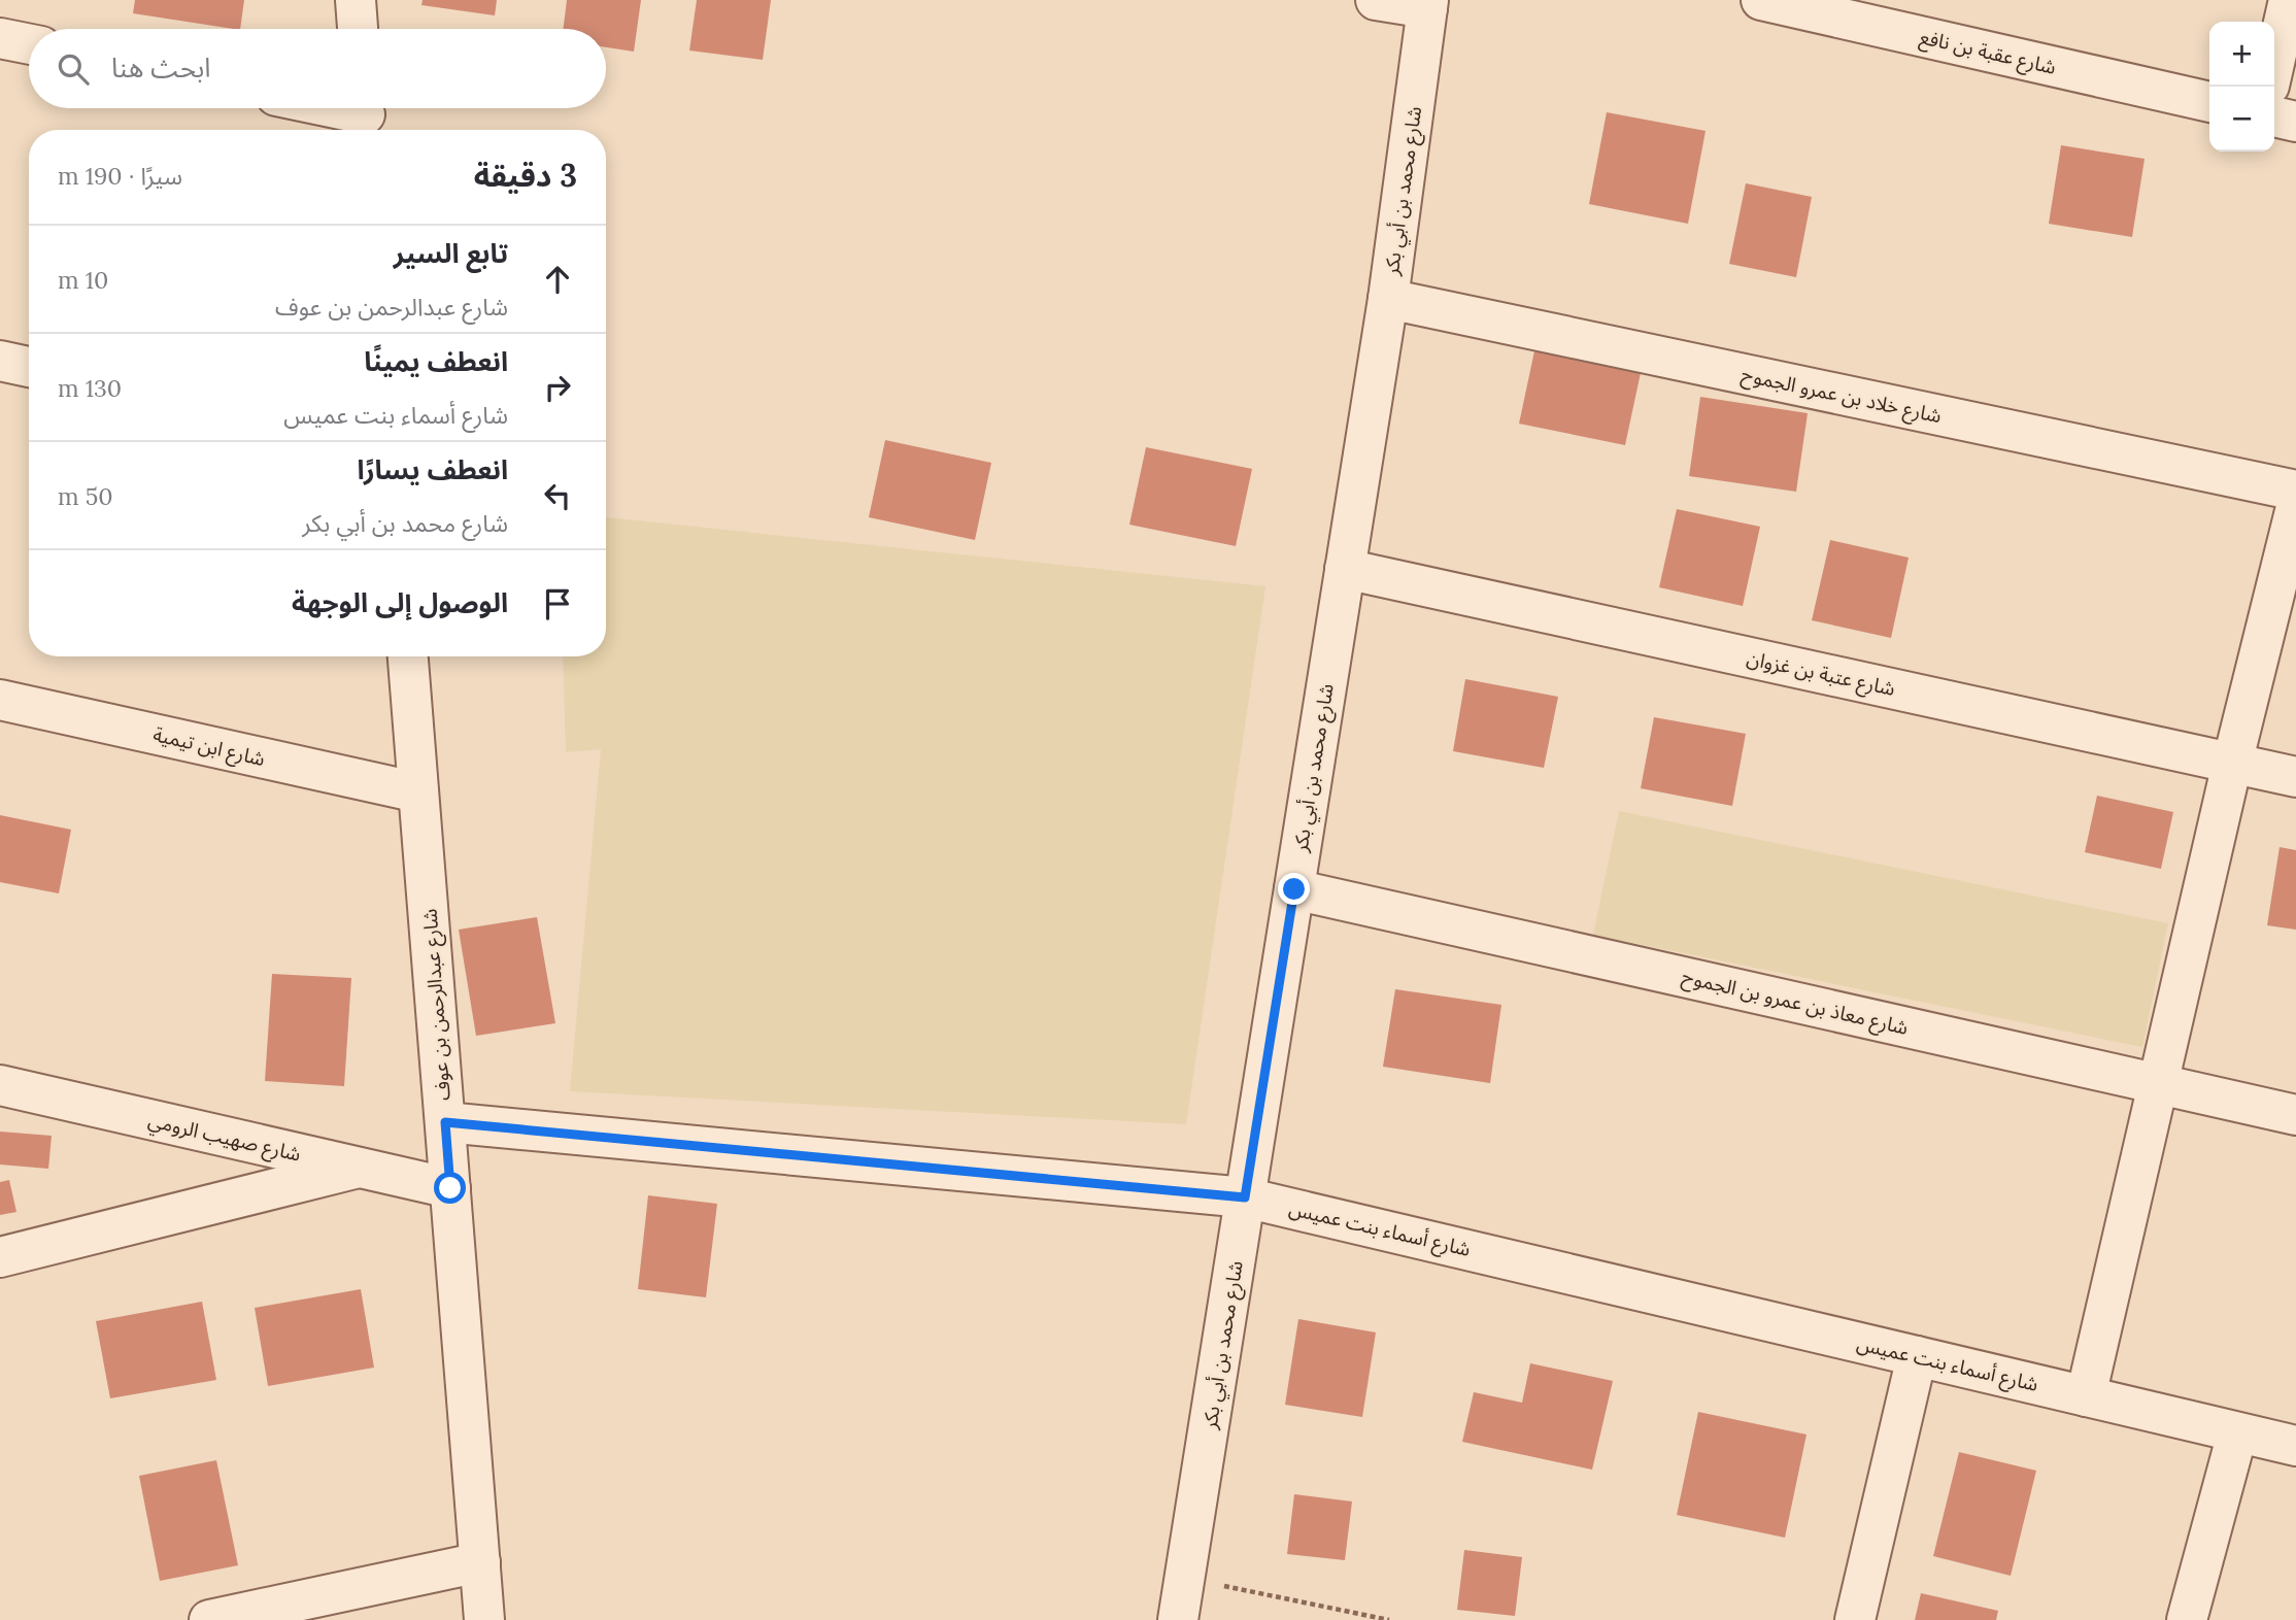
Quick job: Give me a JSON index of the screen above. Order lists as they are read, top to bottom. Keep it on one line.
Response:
{"streets":{"street":["شارع عقبة بن نافع","شارع محمد بن أبي بكر","شارع خلاد بن عمرو الجموح","شارع عتبة بن غزوان","شارع ابن تيمية","شارع معاذ بن عمرو بن الجموح","شارع عبدالرحمن بن عوف","شارع صهيب الرومي","شارع أسماء بنت عميس"]},"crossings":[["شارع محمد بن أبي بكر","شارع خلاد بن عمرو الجموح"],["شارع محمد بن أبي بكر","شارع عتبة بن غزوان"],["شارع محمد بن أبي بكر","شارع معاذ بن عمرو بن الجموح"],["شارع محمد بن أبي بكر","شارع أسماء بنت عميس"],["شارع ابن تيمية","شارع عبدالرحمن بن عوف"],["شارع عبدالرحمن بن عوف","شارع صهيب الرومي"],["شارع عبدالرحمن بن عوف","شارع أسماء بنت عميس"]],"page":{"map_buttons":["+","−"],"search":"ابحث هنا","heading":["3 دقيقة","سيرًا · 190 m"],"list":[["تابع السير","شارع عبدالرحمن بن عوف","10 m"],["انعطف يمينًا","شارع أسماء بنت عميس","130 m"],["انعطف يسارًا","شارع محمد بن أبي بكر","50 m"],"الوصول إلى الوجهة"]}}
